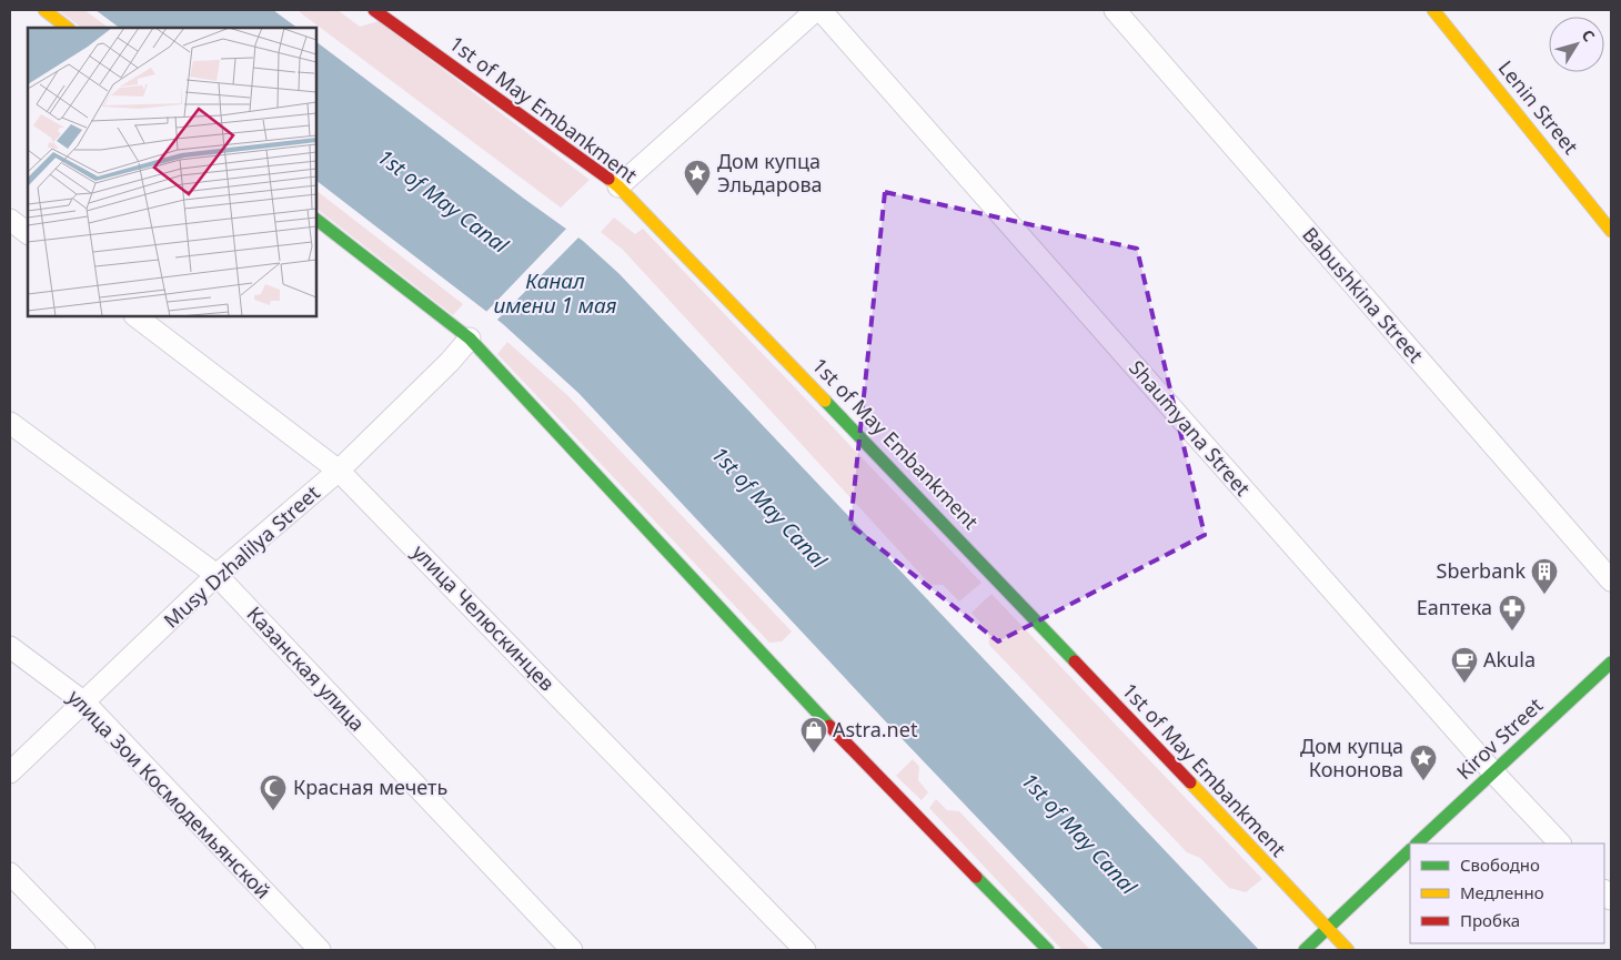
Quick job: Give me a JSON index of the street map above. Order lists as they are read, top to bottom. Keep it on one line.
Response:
{"streets":{"main road":["Lenin Street","1st of May Embankment","Kirov Street"],"street":["Babushkina Street","Shaumyana Street","Musy Dzhalilya Street","улица Челюскинцев","Казанская улица","улица Зои Космодемьянской"]},"crossings":[["Shaumyana Street","Kirov Street"],["Musy Dzhalilya Street","улица Челюскинцев"],["Musy Dzhalilya Street","Казанская улица"],["Musy Dzhalilya Street","улица Зои Космодемьянской"]],"water":["1st of May Canal","Канал имени 1 мая"],"places":{"place":["Дом купца Эльдарова","Дом купца Кононова"],"building":["Sberbank"],"pharmacy":["Еаптека"],"cafe":["Akula"],"shop":["Astra.net"],"mosque":["Красная мечеть"]},"legend":["Свободно","Медленно","Пробка"],"north":"top right"}
